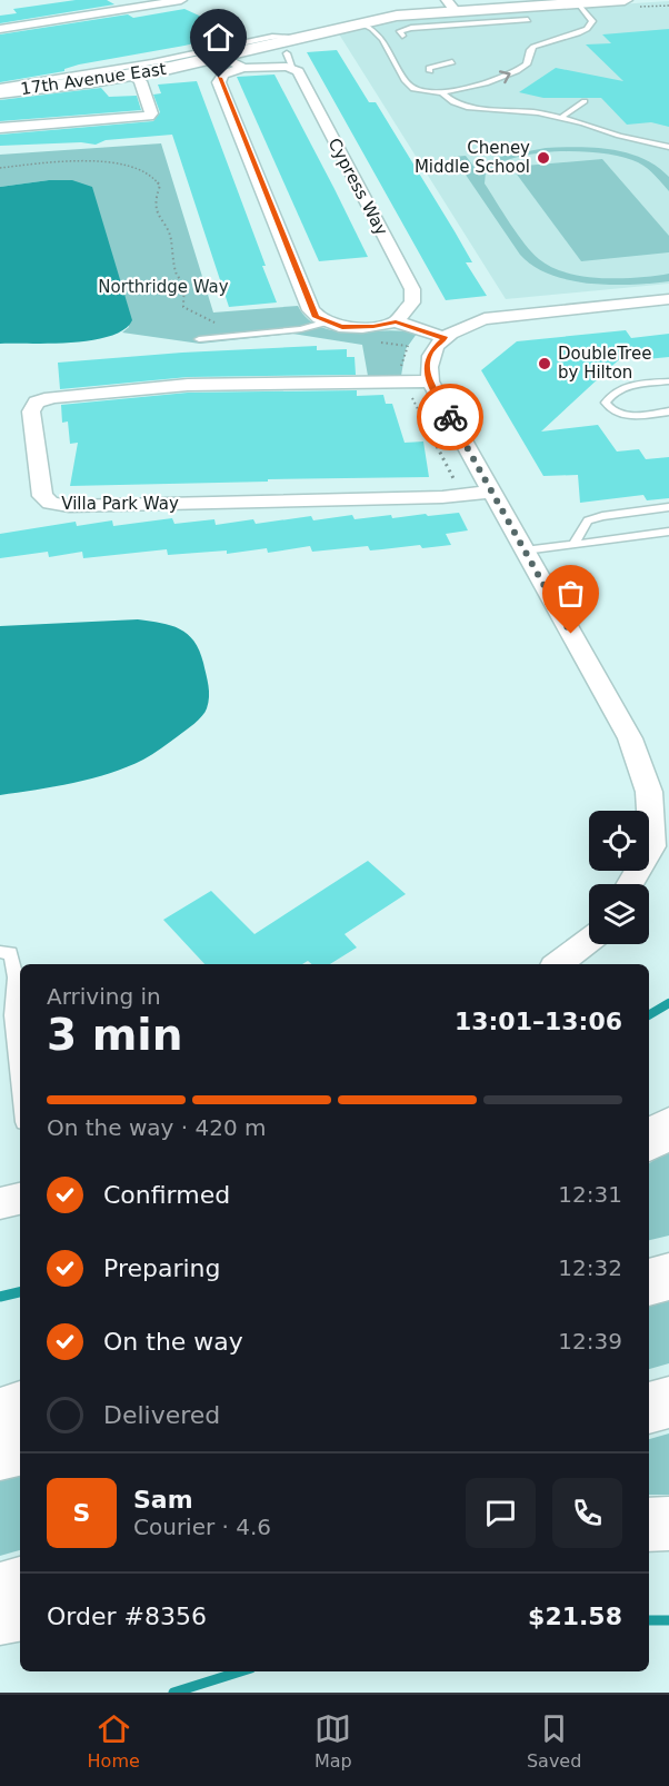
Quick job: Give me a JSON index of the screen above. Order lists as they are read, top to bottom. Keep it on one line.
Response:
{"streets":{"main road":["17th Avenue East"],"street":["Cypress Way","Villa Park Way"]},"parks":["Northridge Way"],"places":["Cheney Middle School","DoubleTree by Hilton"],"page":{"heading":["3 min","Arriving in","13:01–13:06"],"panel":["Sam","Courier · 4.6","Order #8356","$21.58"],"bar":"On the way · 420 m","list":[["Confirmed","12:31"],["Preparing","12:32"],["On the way","12:39"],"Delivered"],"round":"S","tabs":["Home","Map","Saved"]}}
